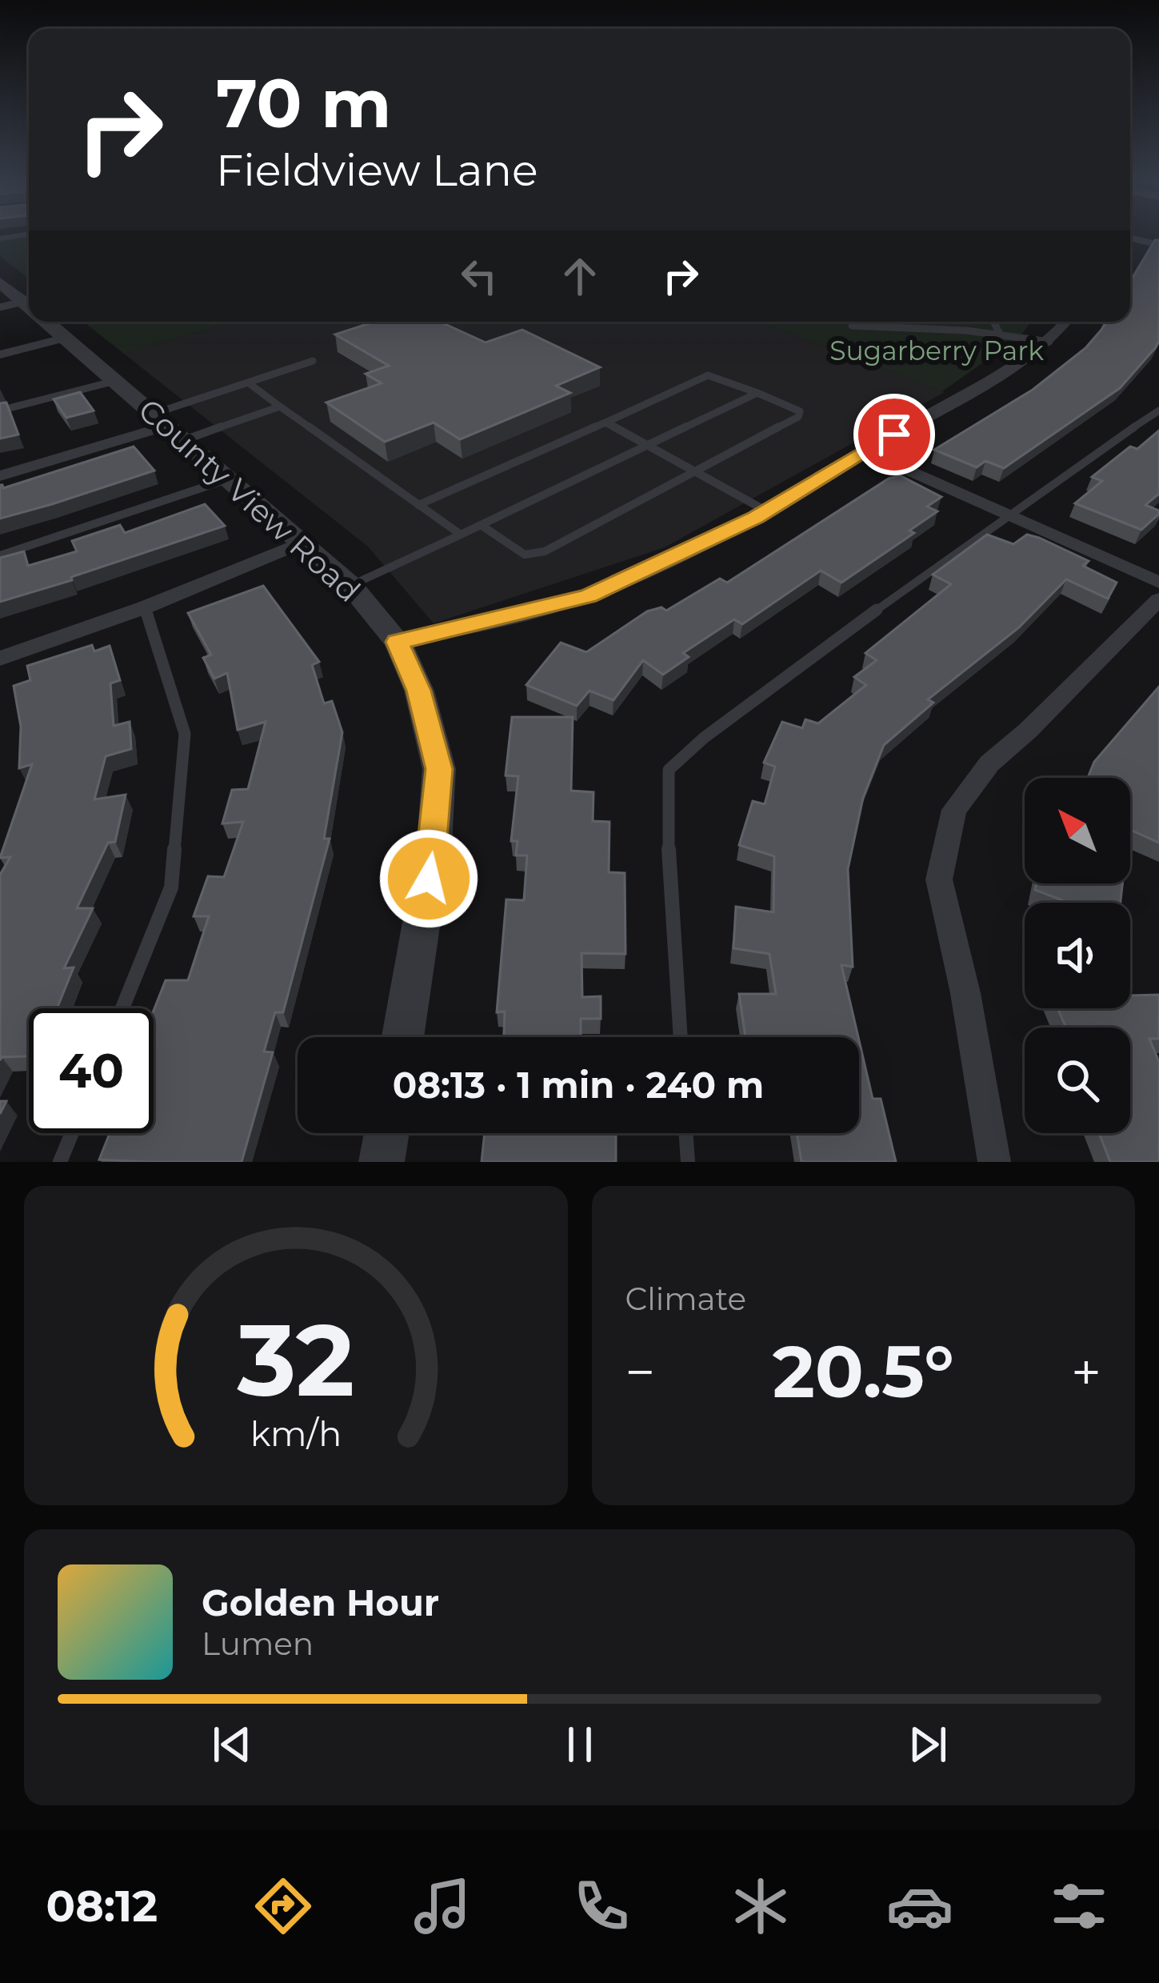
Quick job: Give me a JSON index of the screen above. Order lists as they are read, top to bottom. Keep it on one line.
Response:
{"streets":{"street":["County View Road"]},"parks":["Sugarberry Park"],"north":"top left","page":{"turn":["70 m","Fieldview Lane"],"limit":"40","trip":"08:13 · 1 min · 240 m","tile":"Climate","heat":["−","20.5°","+"],"song":["Golden Hour","Lumen"],"tabs":"08:12","gauge":["32","km/h"]}}
